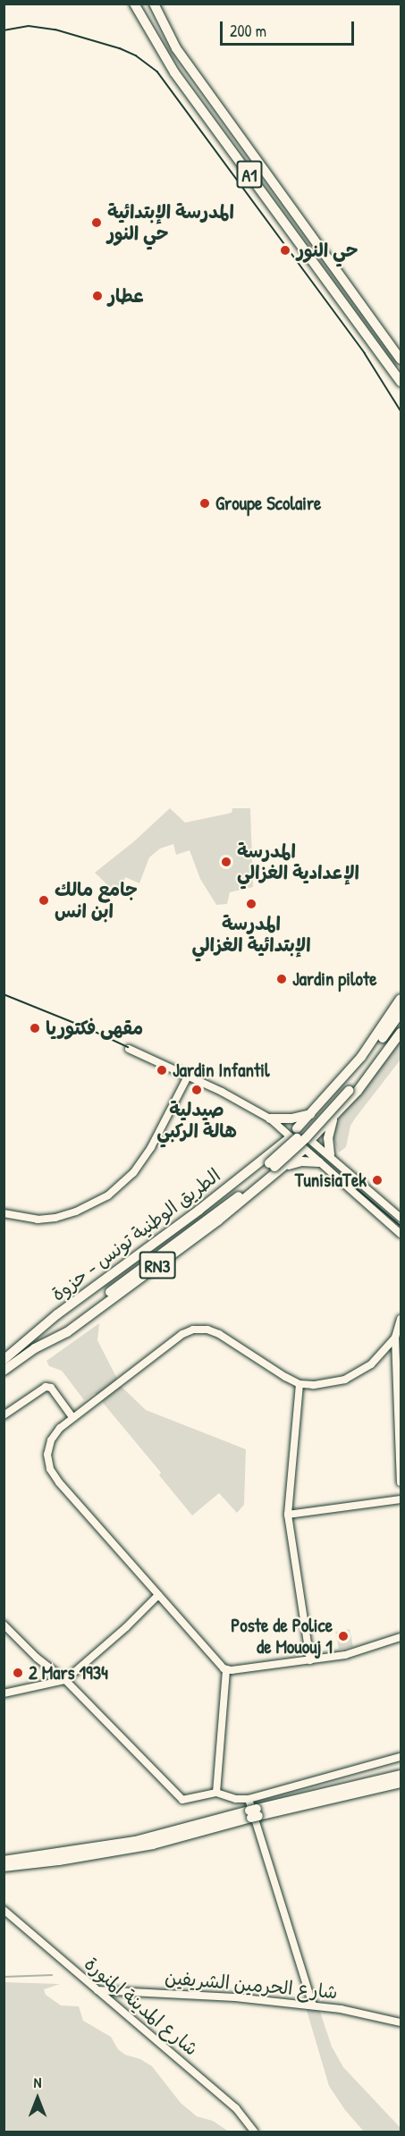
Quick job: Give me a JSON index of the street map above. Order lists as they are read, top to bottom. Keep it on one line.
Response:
{"streets":{"highway":["A1","الطريق الوطنية تونس - حزوة","RN3"],"street":["شارع الحرمين الشريفين","شارع المدينة المنورة"]},"crossings":[["الطريق الوطنية تونس - حزوة","RN3"],["شارع الحرمين الشريفين","شارع المدينة المنورة"]],"places":["المدرسة الإبتدائية حي النور","حي النور","عطار","Groupe Scolaire","المدرسة الإعدادية الغزالي","جامع مالك ابن انس","المدرسة الإبتدائية الغزالي","Jardin pilote","مقهى فكتوريا","Jardin Infantil","صيدلية هالة الركبي","TunisiaTek","Poste de Police de Mououj 1","2 Mars 1934"],"scale_bar":"200 m","north":"top"}
